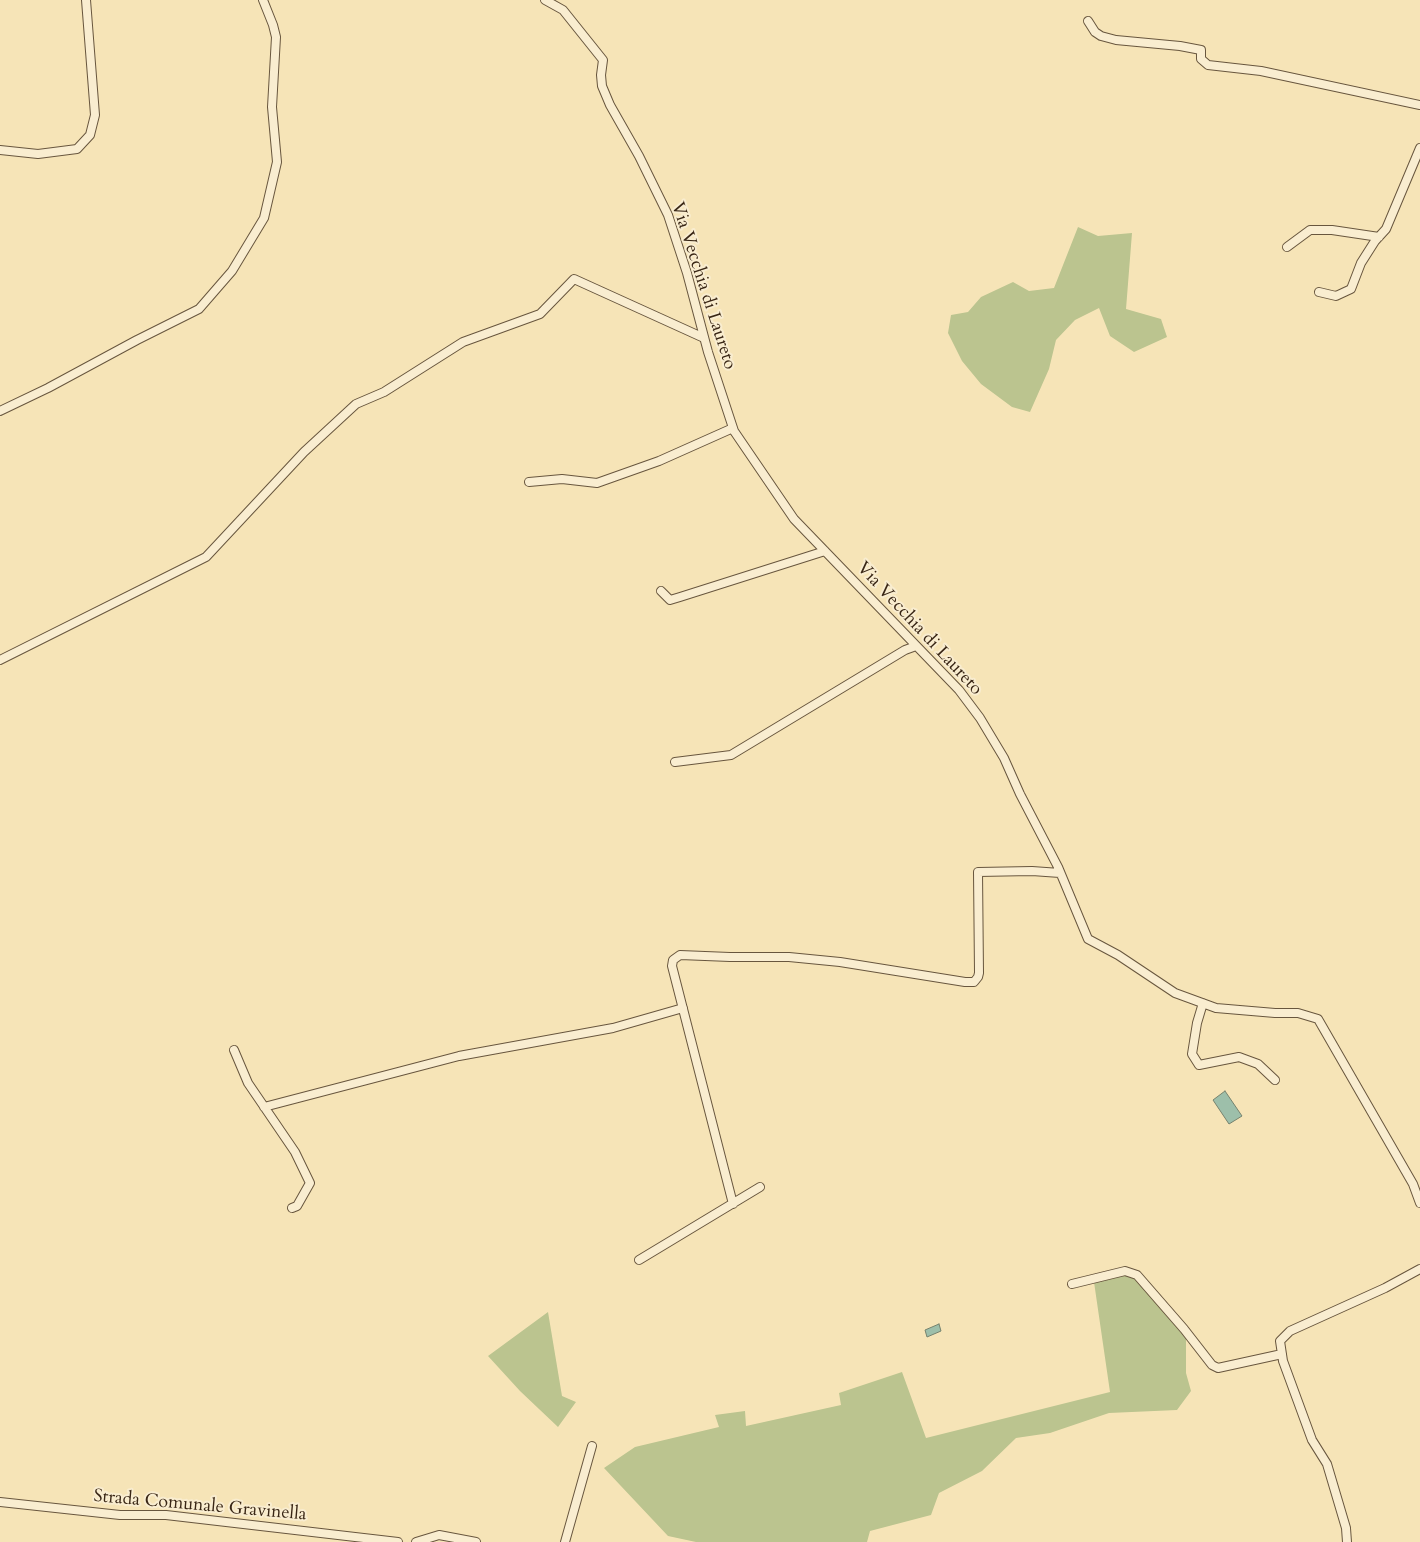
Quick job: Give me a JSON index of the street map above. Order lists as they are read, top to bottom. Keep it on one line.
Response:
{"streets":{"street":["Via Vecchia di Laureto","Strada Comunale Gravinella"]}}
